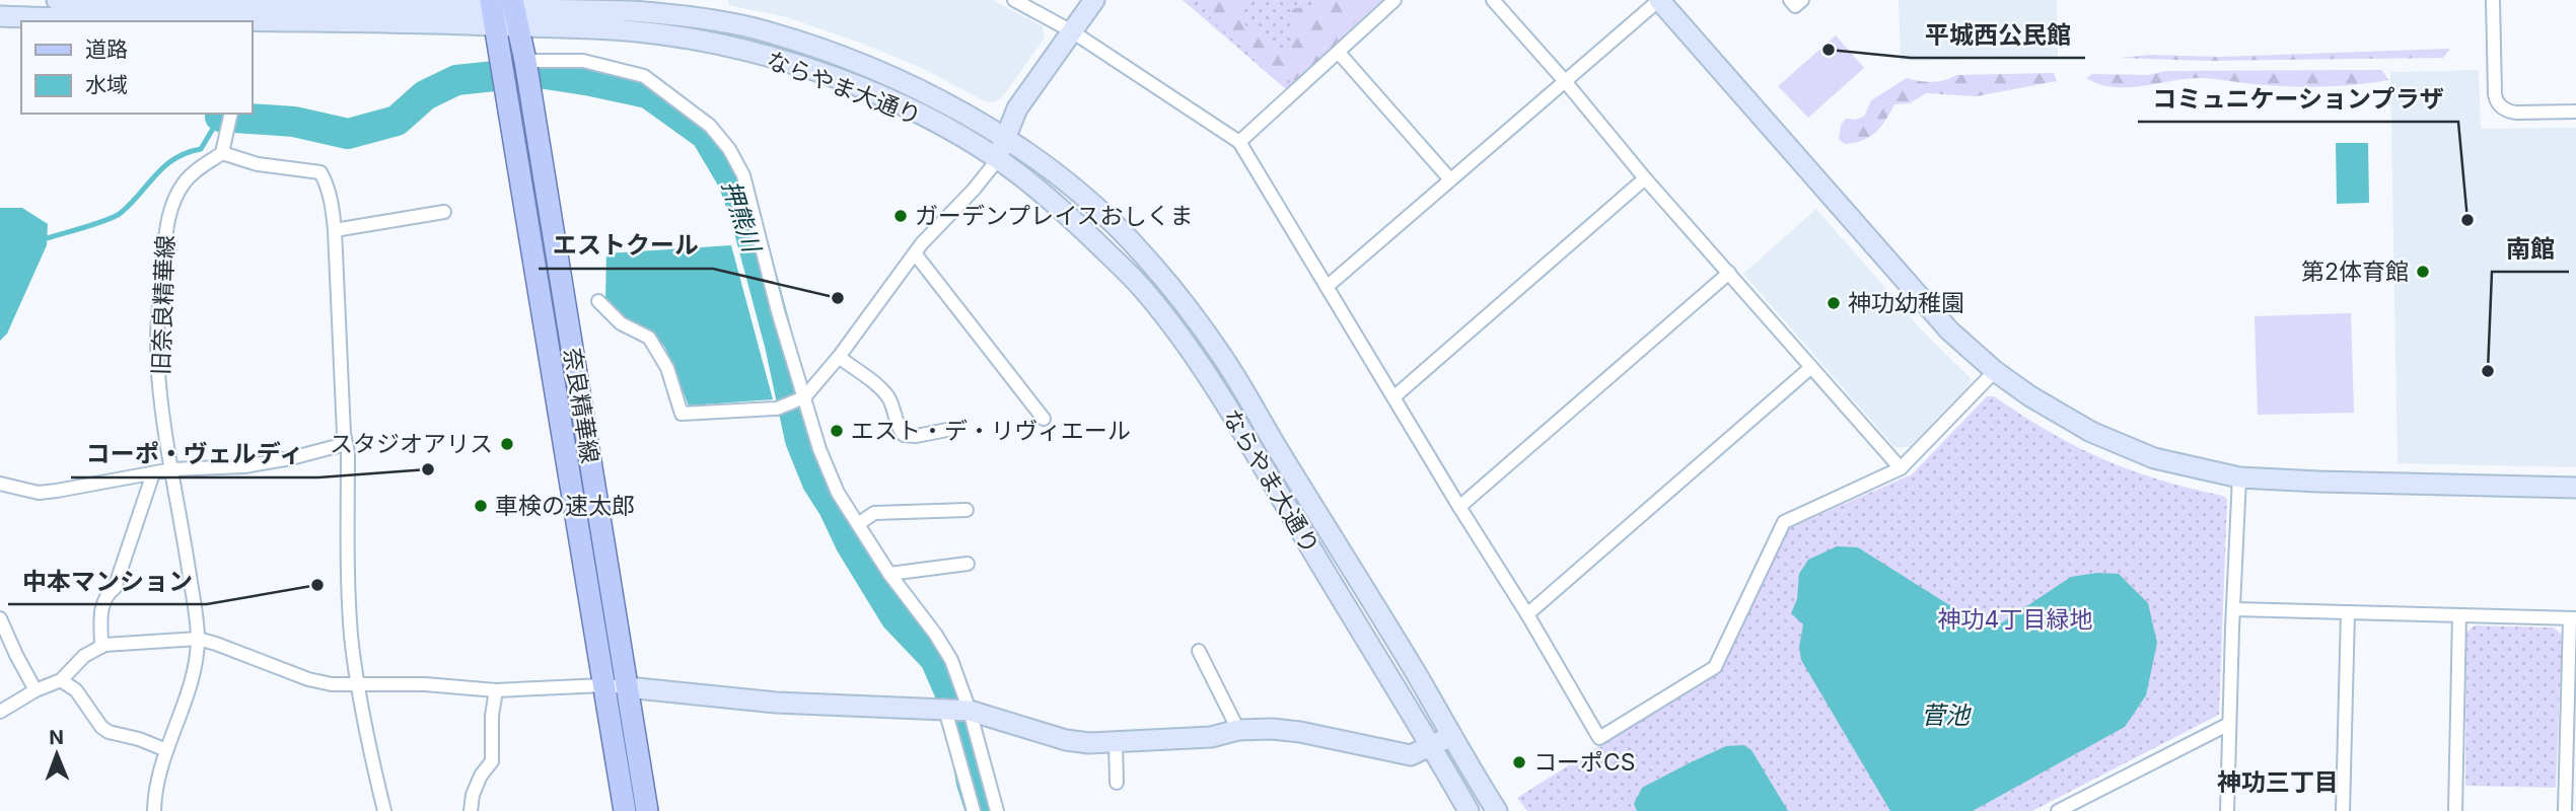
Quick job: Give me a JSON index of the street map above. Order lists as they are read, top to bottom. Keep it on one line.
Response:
{"streets":{"main road":["奈良精華線"],"street":["ならやま大通り","旧奈良精華線"]},"crossings":[["ならやま大通り","奈良精華線"]],"districts":["神功三丁目"],"water":["押熊川","菅池"],"parks":["神功4丁目緑地"],"places":["平城西公民館","ガーデンプレイスおしくま","コミュニケーションプラザ","第2体育館","エストクール","神功幼稚園","南館","エスト・デ・リヴィエール","スタジオアリス","コーポ・ヴェルディ","車検の速太郎","中本マンション","コーポCS"],"legend":["道路","水域"],"north":"top"}
